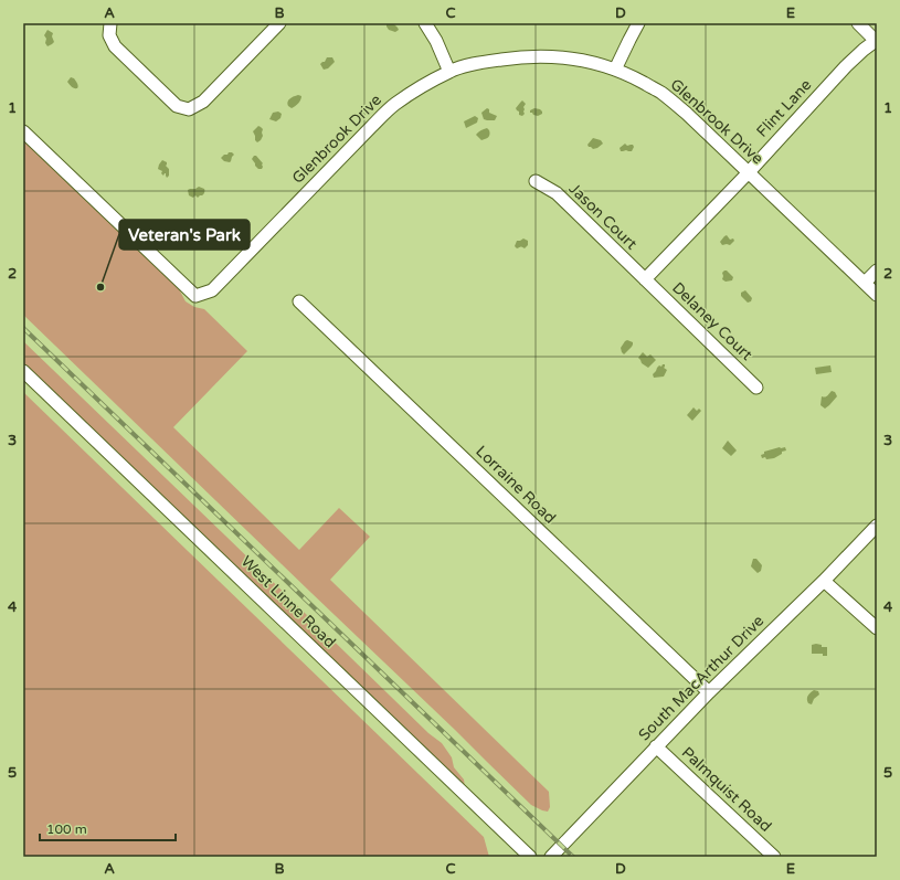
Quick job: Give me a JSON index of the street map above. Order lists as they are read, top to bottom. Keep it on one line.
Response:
{"streets":{"street":["Flint Lane","Glenbrook Drive","Jason Court","Delaney Court","Lorraine Road","West Linne Road","South MacArthur Drive","Palmquist Road"]},"crossings":[["Flint Lane","Glenbrook Drive"],["Flint Lane","Jason Court"],["Flint Lane","Delaney Court"],["Jason Court","Delaney Court"],["Lorraine Road","South MacArthur Drive"],["South MacArthur Drive","Palmquist Road"]],"places":["Veteran's Park"],"scale_bar":"100 m","grid":{"columns":["A","B","C","D","E"],"rows":["1","2","3","4","5"]}}
